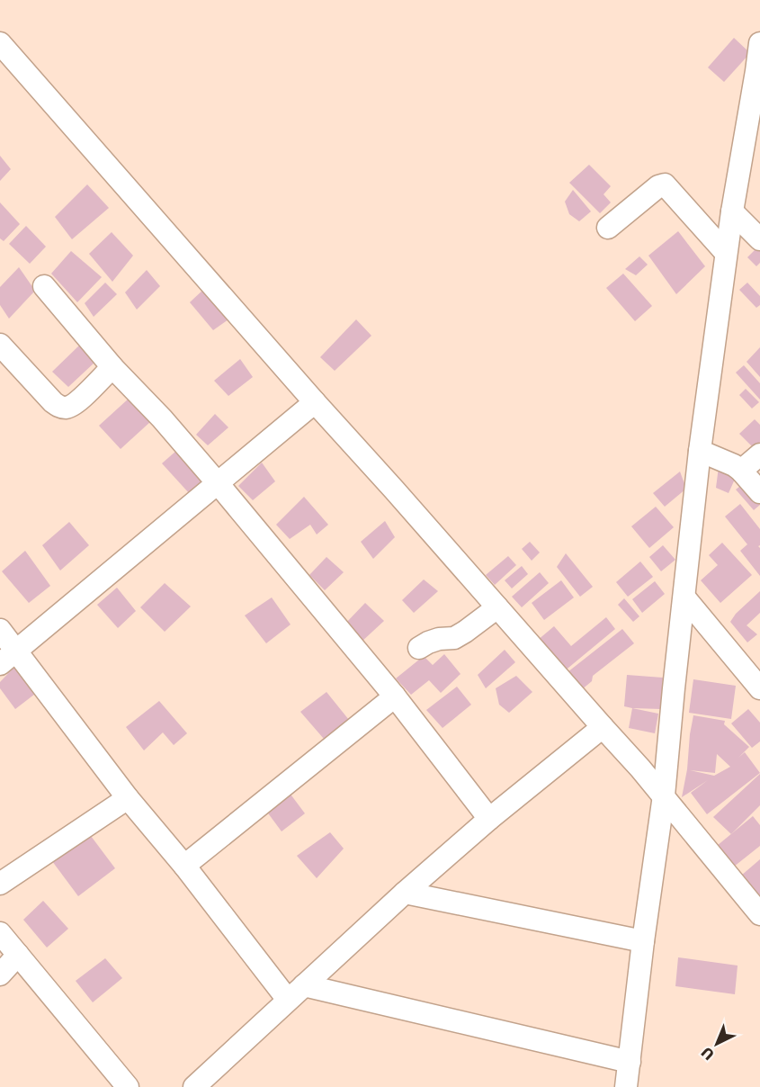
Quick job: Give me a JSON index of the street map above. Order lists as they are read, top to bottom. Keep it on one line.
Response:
{"north":"bottom left"}
